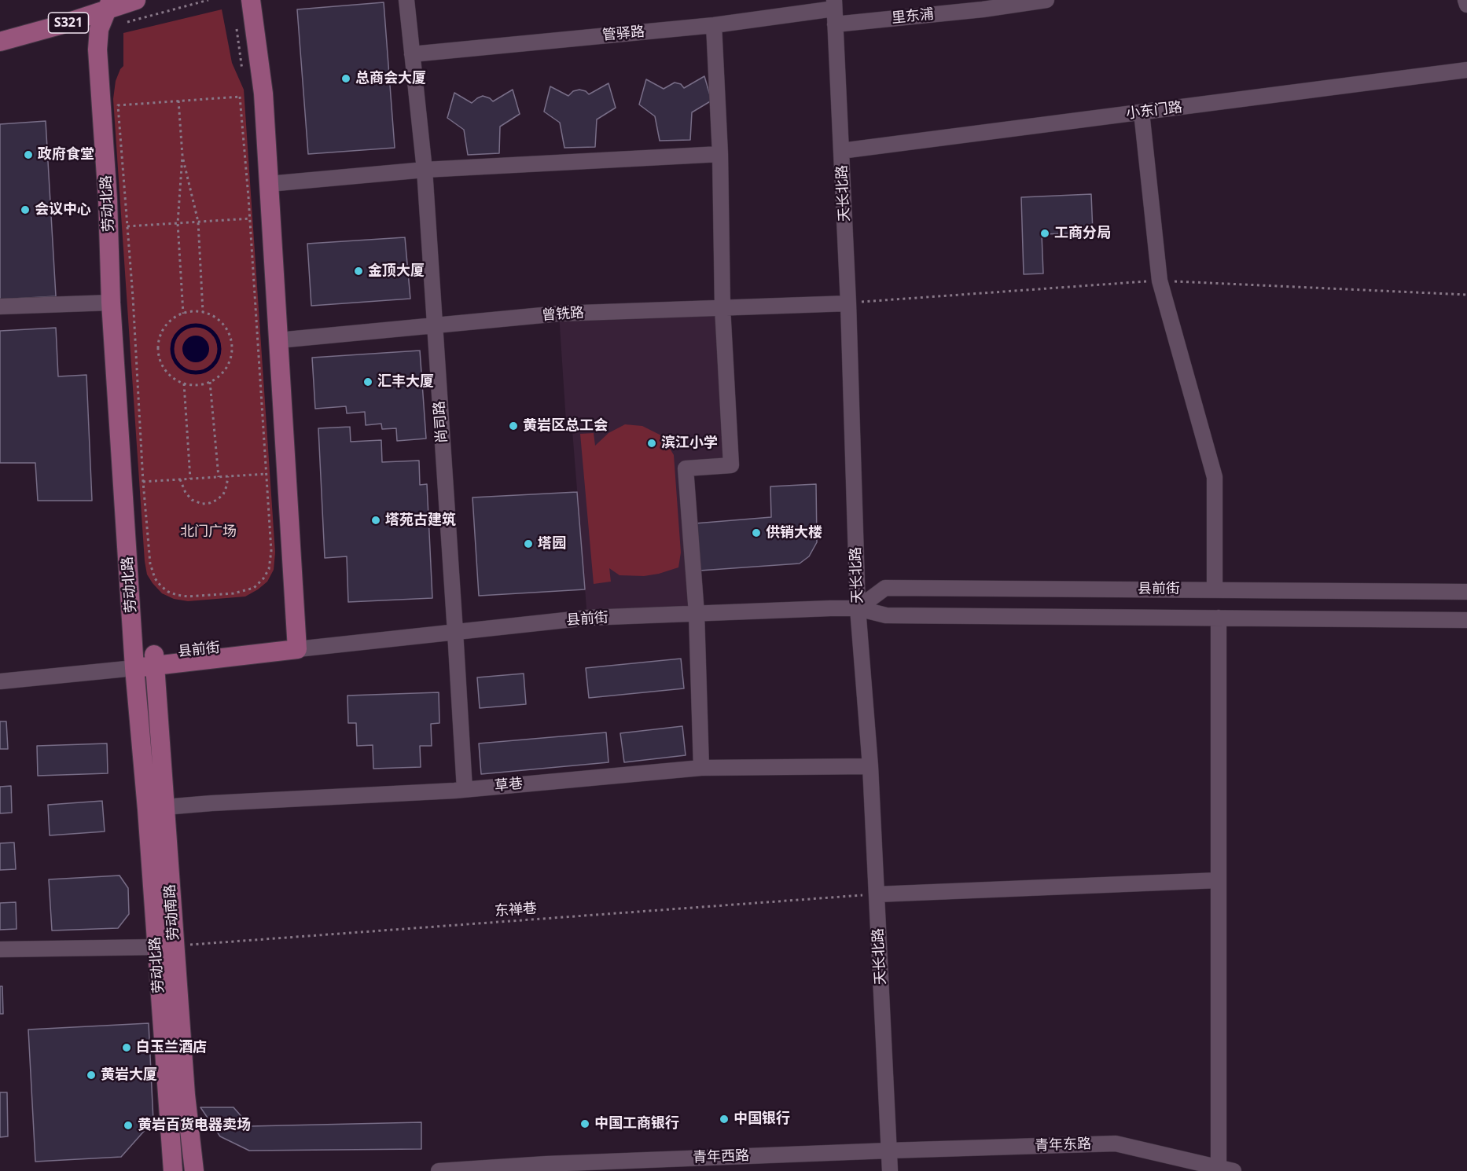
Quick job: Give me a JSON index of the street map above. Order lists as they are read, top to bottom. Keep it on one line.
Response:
{"streets":{"main road":["S321","劳动北路","县前街","劳动南路"],"street":["里东浦","管驿路","小东门路","天长北路","曾铣路","尚司路","草巷","青年东路","青年西路"],"path":["东禅巷"]},"crossings":[["里东浦","天长北路"],["S321","劳动北路"],["管驿路","天长北路"],["管驿路","尚司路"],["小东门路","天长北路"],["天长北路","曾铣路"],["天长北路","县前街"],["天长北路","草巷"],["天长北路","东禅巷"],["天长北路","青年东路"],["天长北路","青年西路"],["劳动北路","县前街"],["劳动北路","草巷"],["劳动北路","东禅巷"],["劳动北路","劳动南路"],["曾铣路","尚司路"],["尚司路","县前街"],["尚司路","草巷"],["东禅巷","劳动南路"],["青年东路","青年西路"]],"parks":["北门广场"],"places":["总商会大厦","政府食堂","会议中心","工商分局","金顶大厦","汇丰大厦","黄岩区总工会","滨江小学","塔苑古建筑","供销大楼","塔园","白玉兰酒店","黄岩大厦","中国银行","中国工商银行","黄岩百货电器卖场"]}
